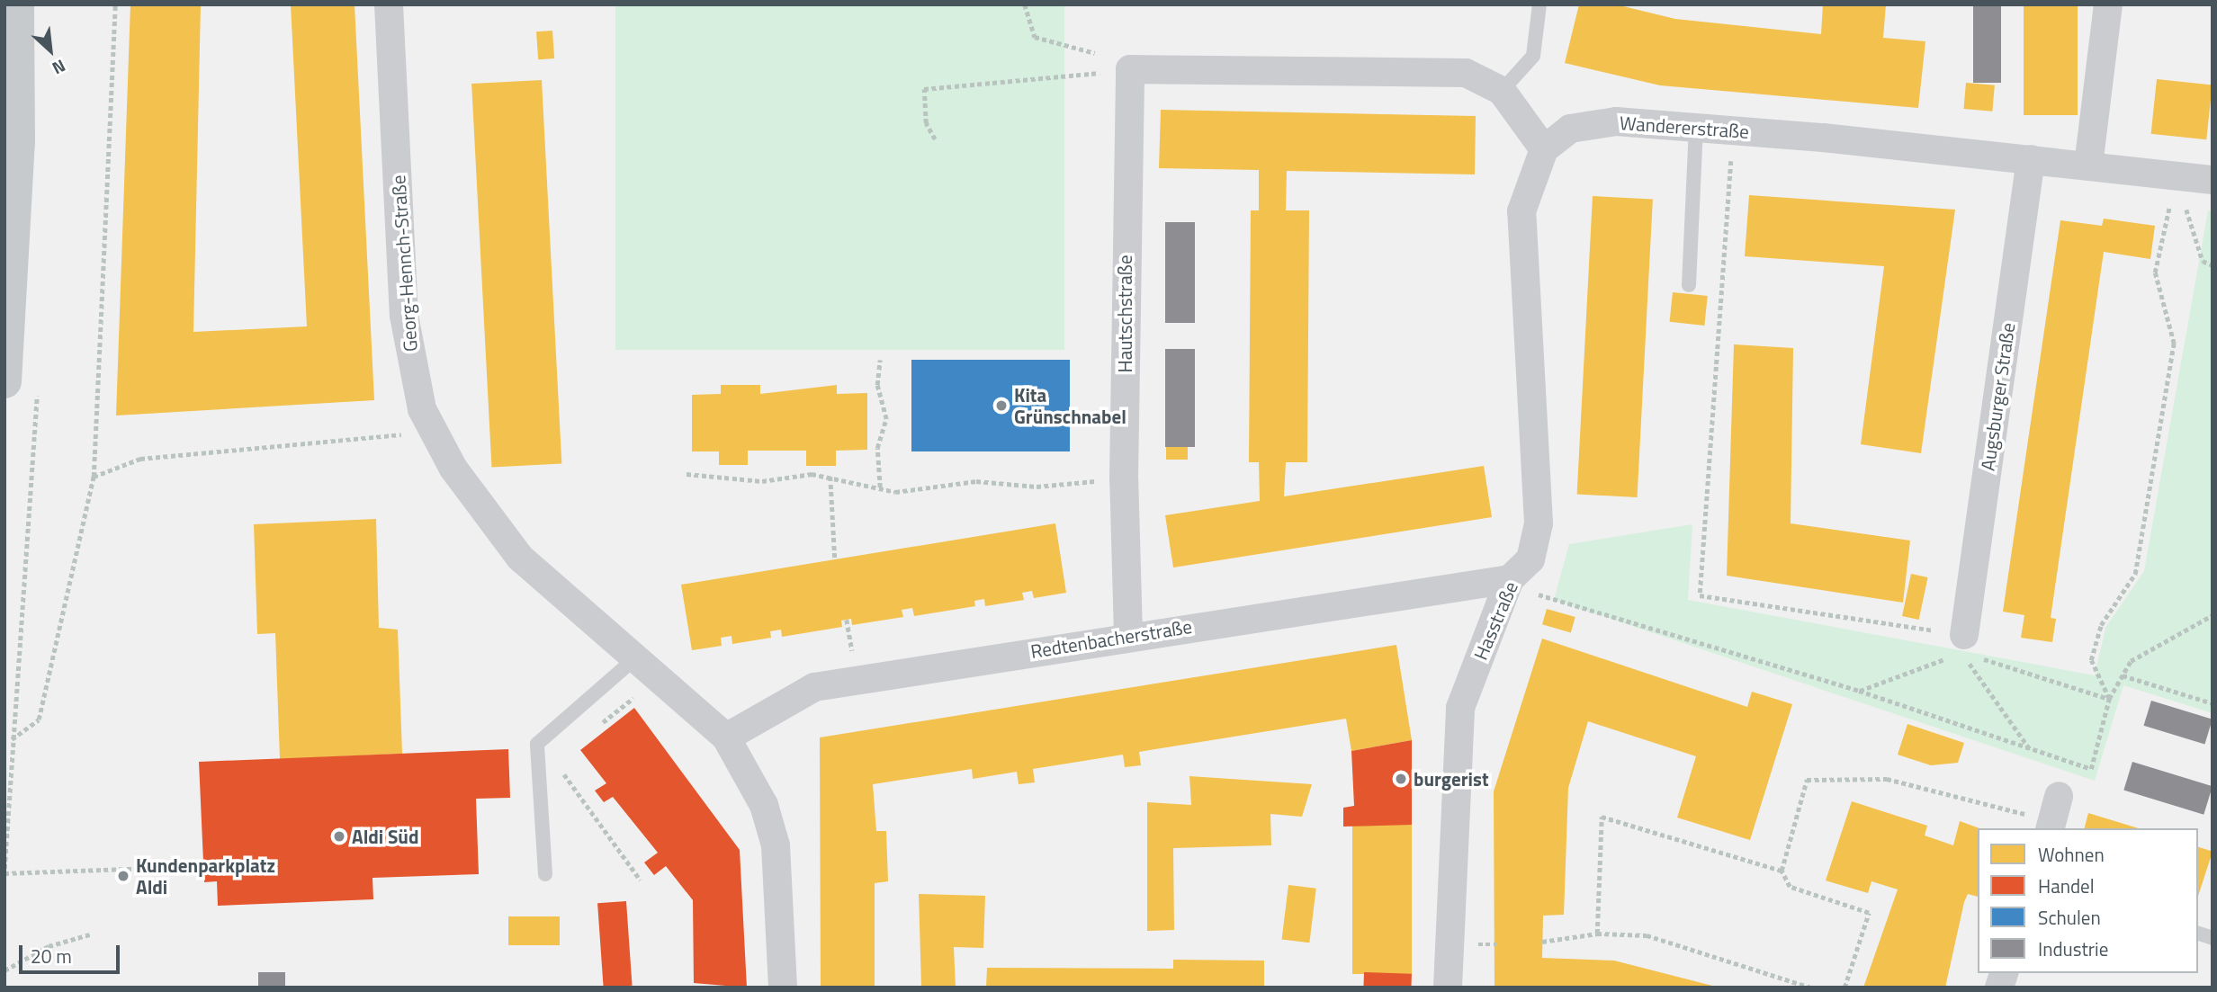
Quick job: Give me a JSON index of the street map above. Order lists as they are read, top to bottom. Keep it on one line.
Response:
{"streets":{"street":["Wandererstraße","Georg-Hennch-Straße","Hautschstraße","Augsburger Straße","Hasstraße","Redtenbacherstraße"]},"crossings":[["Wandererstraße","Augsburger Straße"],["Wandererstraße","Hasstraße"],["Georg-Hennch-Straße","Redtenbacherstraße"],["Hautschstraße","Redtenbacherstraße"],["Hasstraße","Redtenbacherstraße"]],"places":["Kita Grünschnabel","burgerist","Aldi Süd","Kundenparkplatz Aldi"],"legend":["Wohnen","Handel","Schulen","Industrie"],"scale_bar":"20 m","north":"bottom right"}
